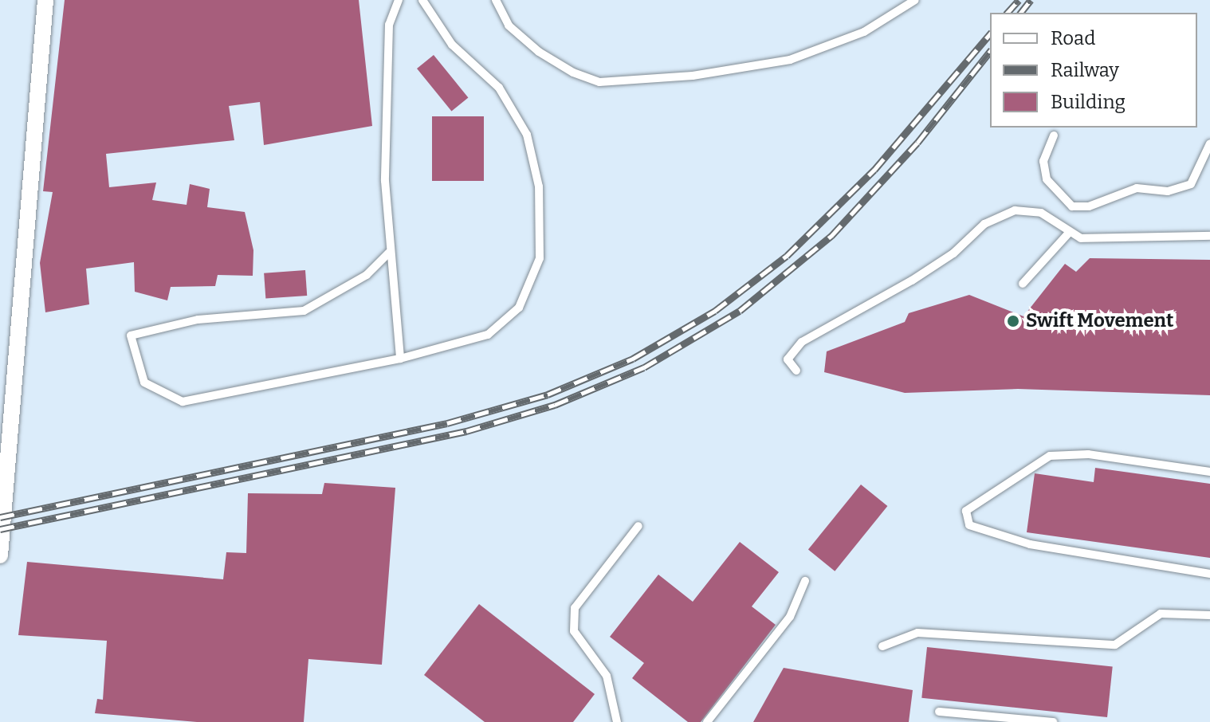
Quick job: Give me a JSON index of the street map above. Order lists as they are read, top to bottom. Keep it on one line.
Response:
{"places":["Swift Movement"],"legend":["Road","Railway","Building"]}
